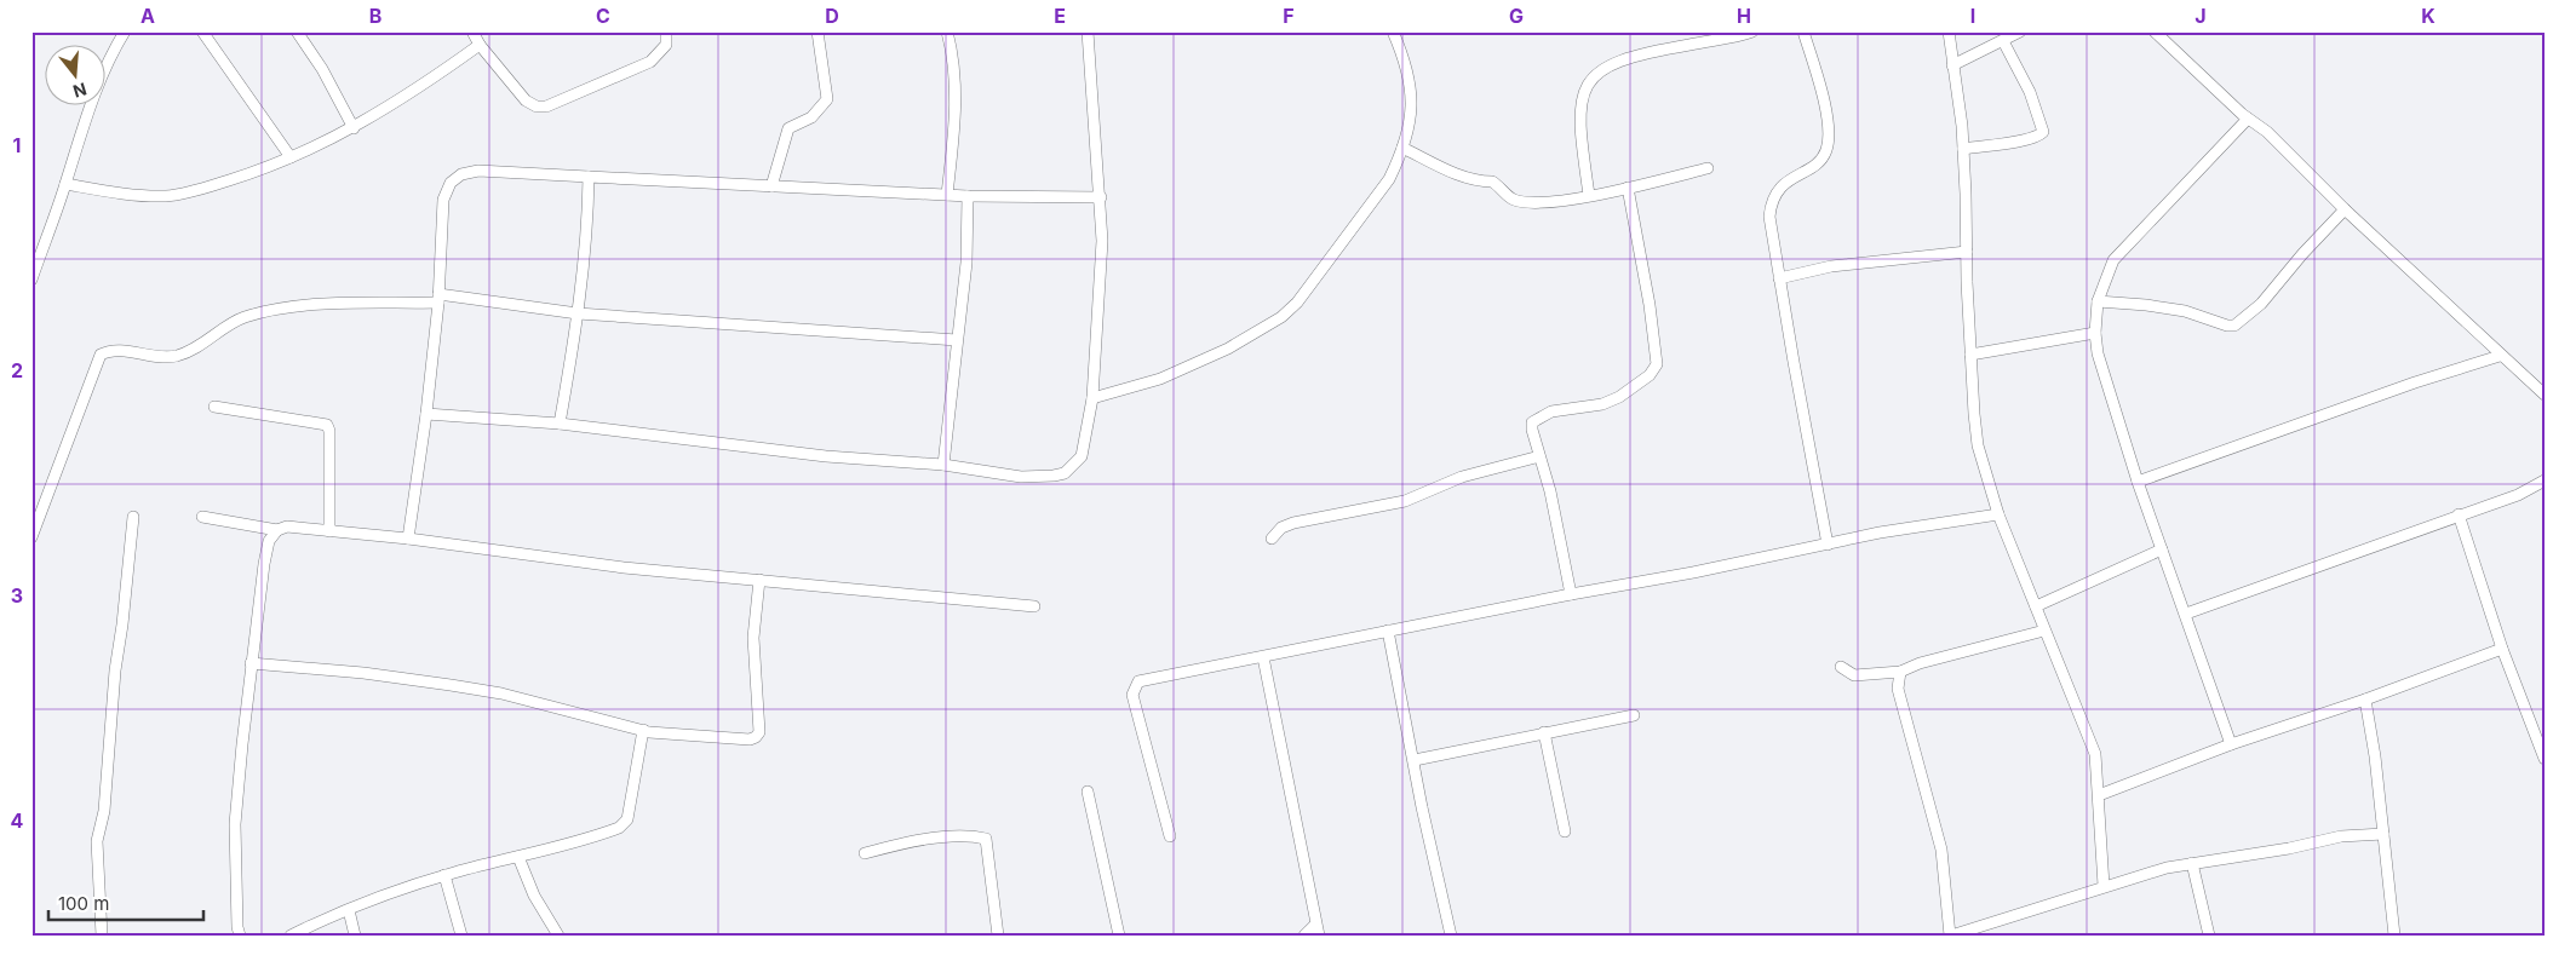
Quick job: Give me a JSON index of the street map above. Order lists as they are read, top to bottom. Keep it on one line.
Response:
{"scale_bar":"100 m","north":"bottom","grid":{"columns":["A","B","C","D","E","F","G","H","I","J","K"],"rows":["1","2","3","4"]}}
